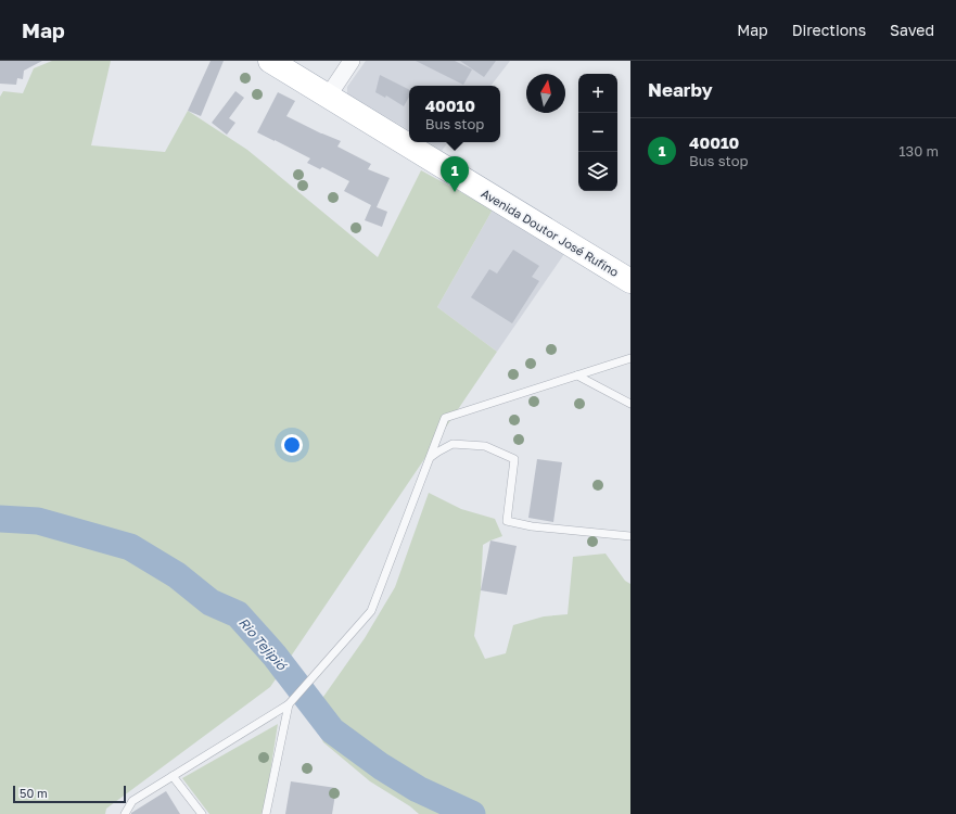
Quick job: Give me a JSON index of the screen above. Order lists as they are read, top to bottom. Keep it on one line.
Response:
{"streets":{"main road":["Avenida Doutor José Rufino"]},"water":["Rio Tejipió"],"scale_bar":"50 m","north":"top","page":{"header":"Map","nav":["Map","Directions","Saved"],"heading":"Nearby","map_buttons":["+","−"],"popup":["40010","Bus stop"],"list":[{"mark":"1","name":"40010","note":"Bus stop","value":"130 m"}],"pins":"1","scale":"50 m"}}
